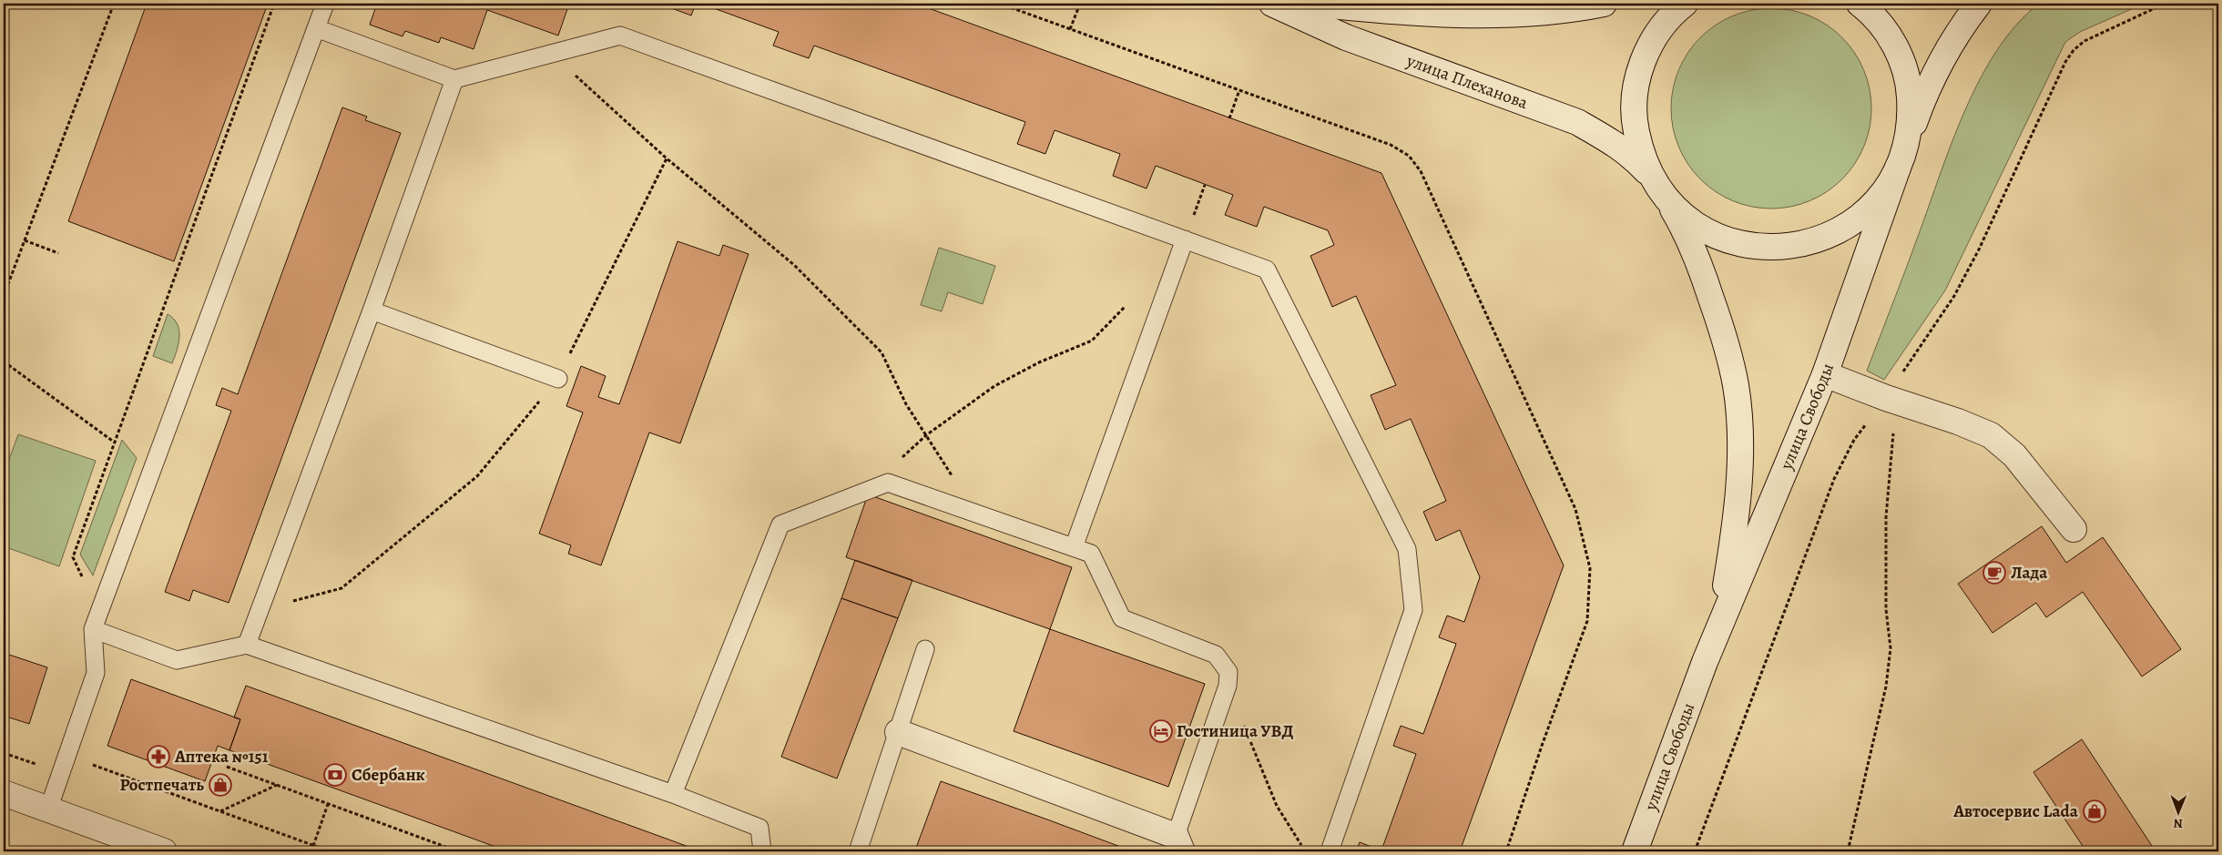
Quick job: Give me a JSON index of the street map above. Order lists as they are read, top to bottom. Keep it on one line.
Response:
{"streets":{"main road":["улица Плеханова","улица Свободы"]},"places":{"cafe":["Лада"],"hotel":["Гостиница УВД"],"pharmacy":["Аптека №151"],"bank":["Сбербанк"],"shop":["Ростпечать","Автосервис Lada"]},"north":"bottom"}
